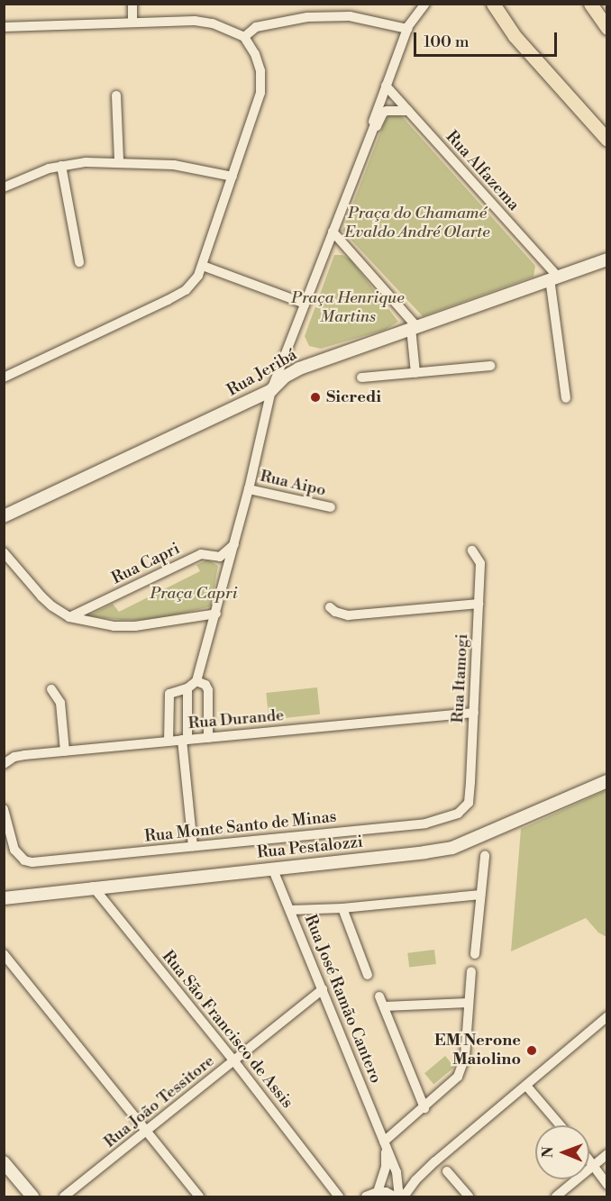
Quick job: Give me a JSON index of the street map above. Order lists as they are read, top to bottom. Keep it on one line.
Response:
{"streets":{"street":["Rua Alfazema","Rua Jeribá","Rua Aipo","Rua Capri","Rua Itamogi","Rua Durande","Rua Monte Santo de Minas","Rua Pestalozzi","Rua José Ramão Cantero","Rua São Francisco de Assis","Rua João Tessitore"]},"crossings":[["Rua Alfazema","Rua Jeribá"],["Rua Itamogi","Rua Durande"],["Rua Itamogi","Rua Monte Santo de Minas"],["Rua Pestalozzi","Rua José Ramão Cantero"],["Rua Pestalozzi","Rua São Francisco de Assis"],["Rua José Ramão Cantero","Rua João Tessitore"],["Rua São Francisco de Assis","Rua João Tessitore"]],"parks":["Praça do Chamamé Evaldo André Olarte","Praça Henrique Martins","Praça Capri"],"places":["Sicredi","EM Nerone Maiolino"],"scale_bar":"100 m","north":"left"}
